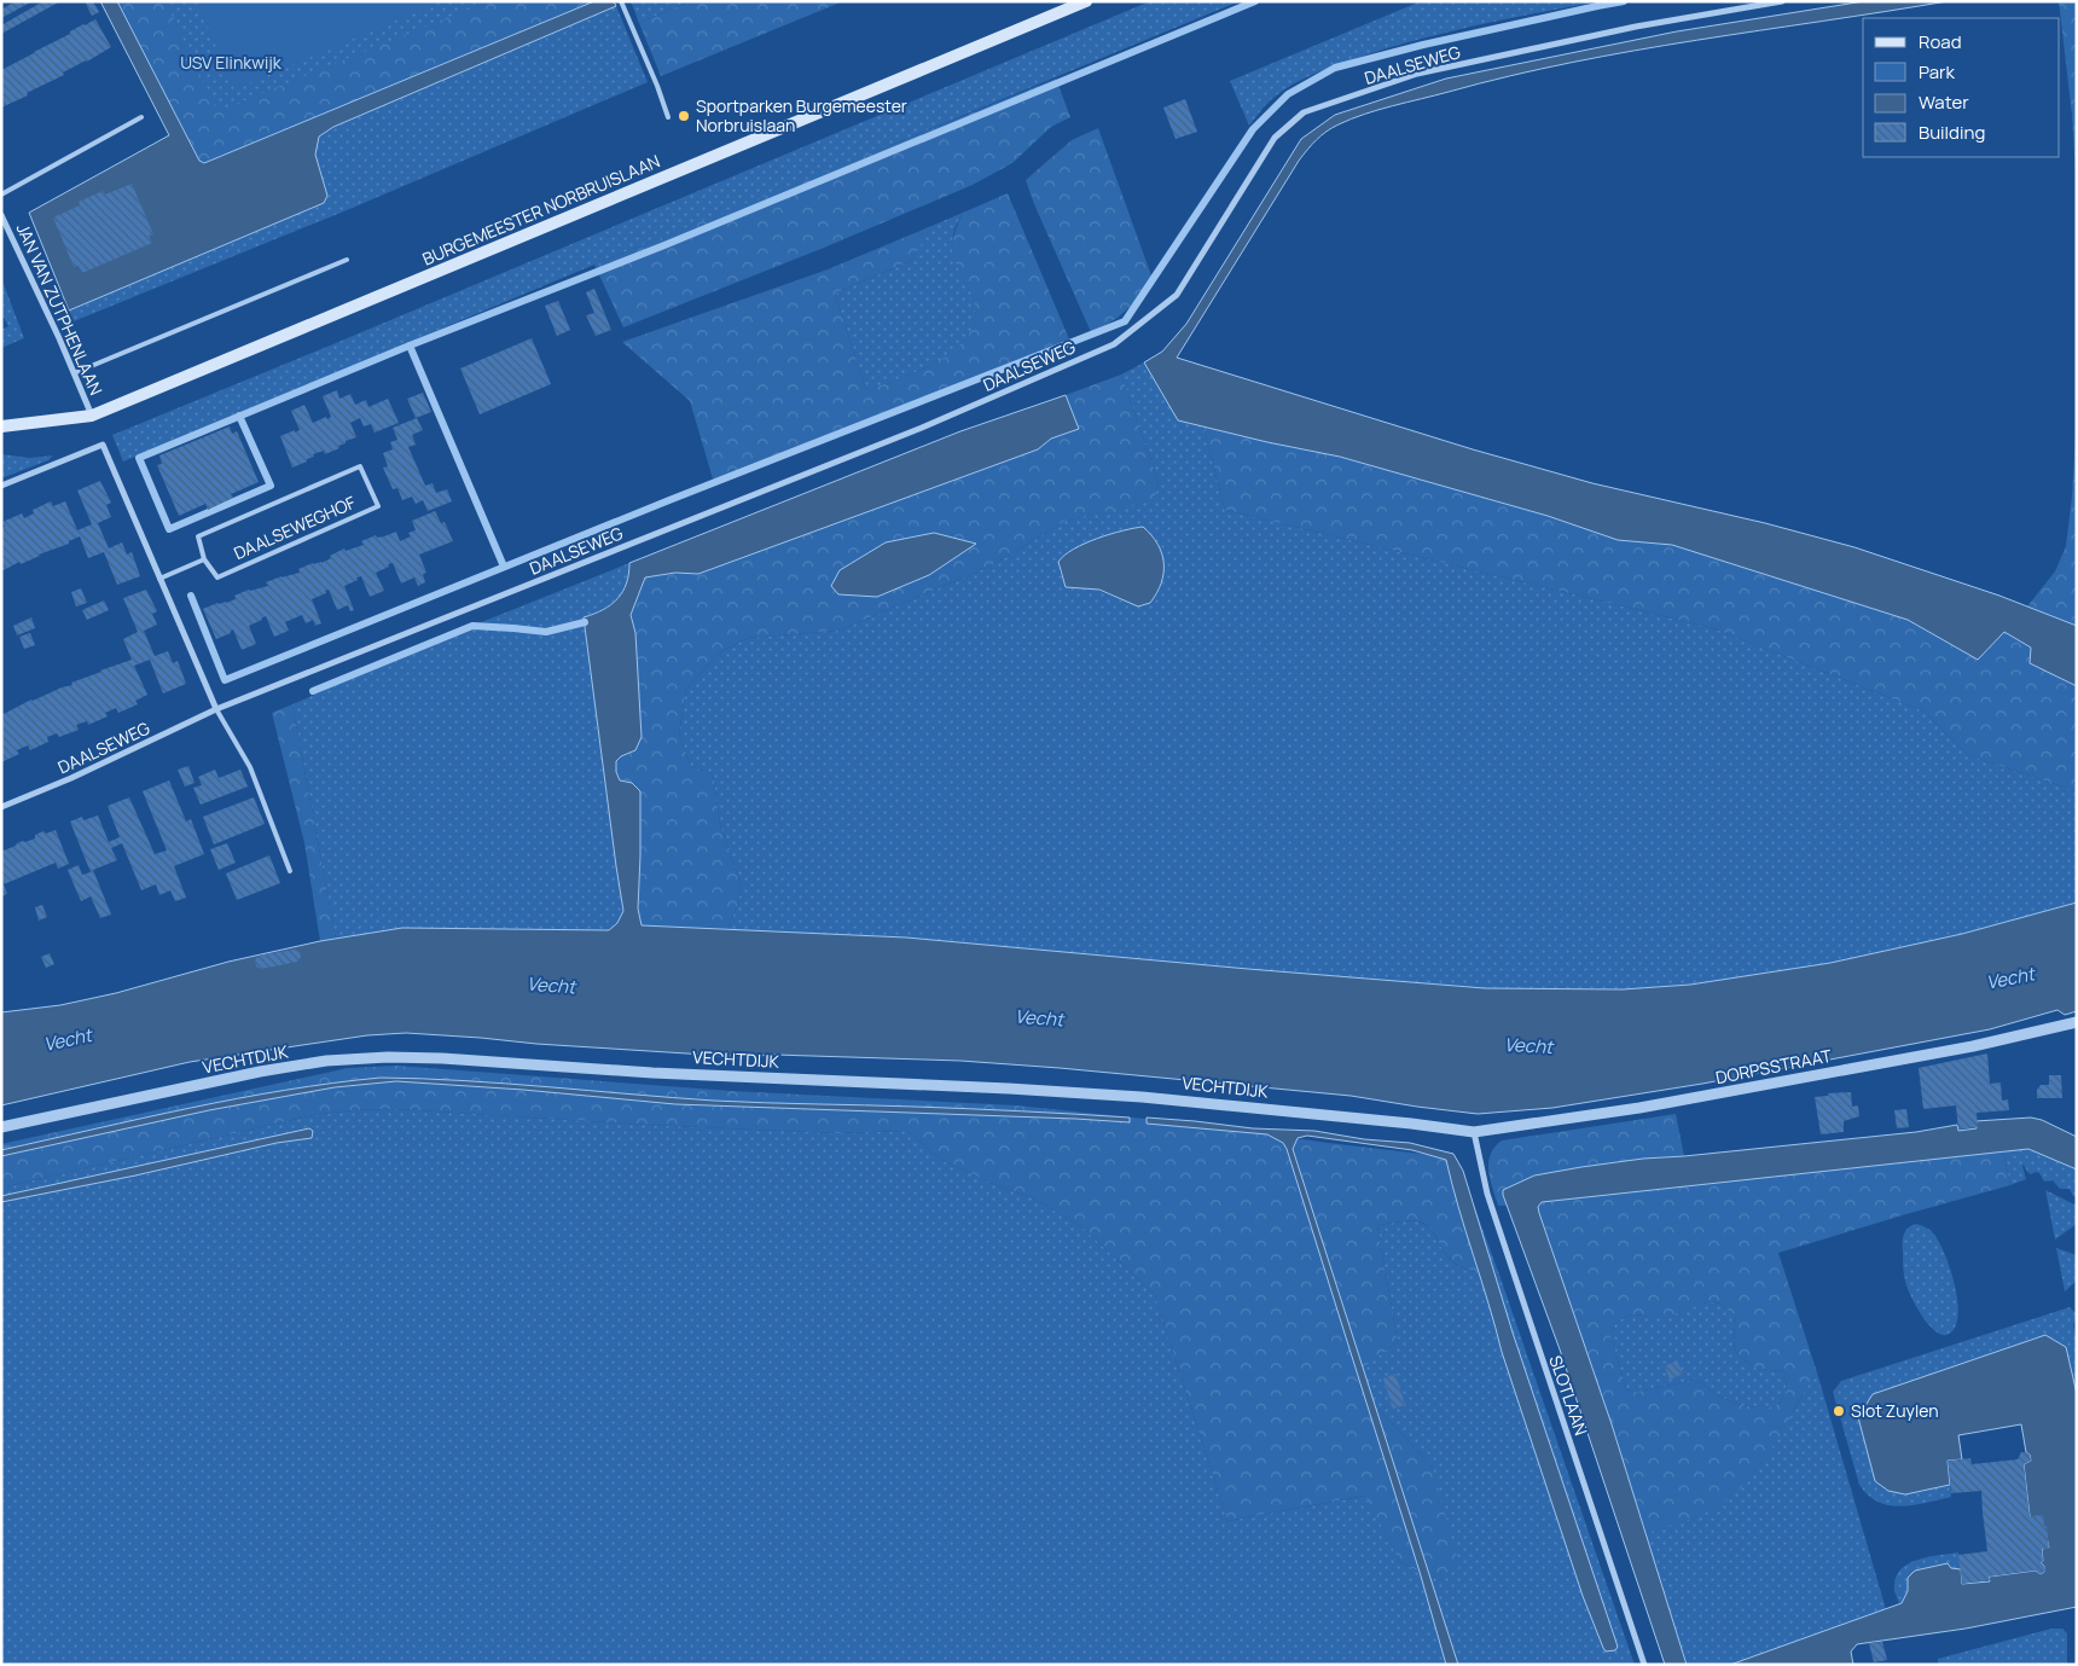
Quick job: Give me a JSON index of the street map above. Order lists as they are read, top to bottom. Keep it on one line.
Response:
{"streets":{"main road":["BURGEMEESTER NORBRUISLAAN"],"street":["DAALSEWEG","JAN VAN ZUTPHENLAAN","VECHTDIJK","DORPSSTRAAT","SLOTLAAN"],"lane":["DAALSEWEGHOF"]},"crossings":[["BURGEMEESTER NORBRUISLAAN","JAN VAN ZUTPHENLAAN"],["VECHTDIJK","DORPSSTRAAT"],["VECHTDIJK","SLOTLAAN"],["DORPSSTRAAT","SLOTLAAN"]],"water":["Vecht"],"parks":["USV Elinkwijk"],"places":["Sportparken Burgemeester Norbruislaan","Slot Zuylen"],"legend":["Road","Park","Water","Building"]}
